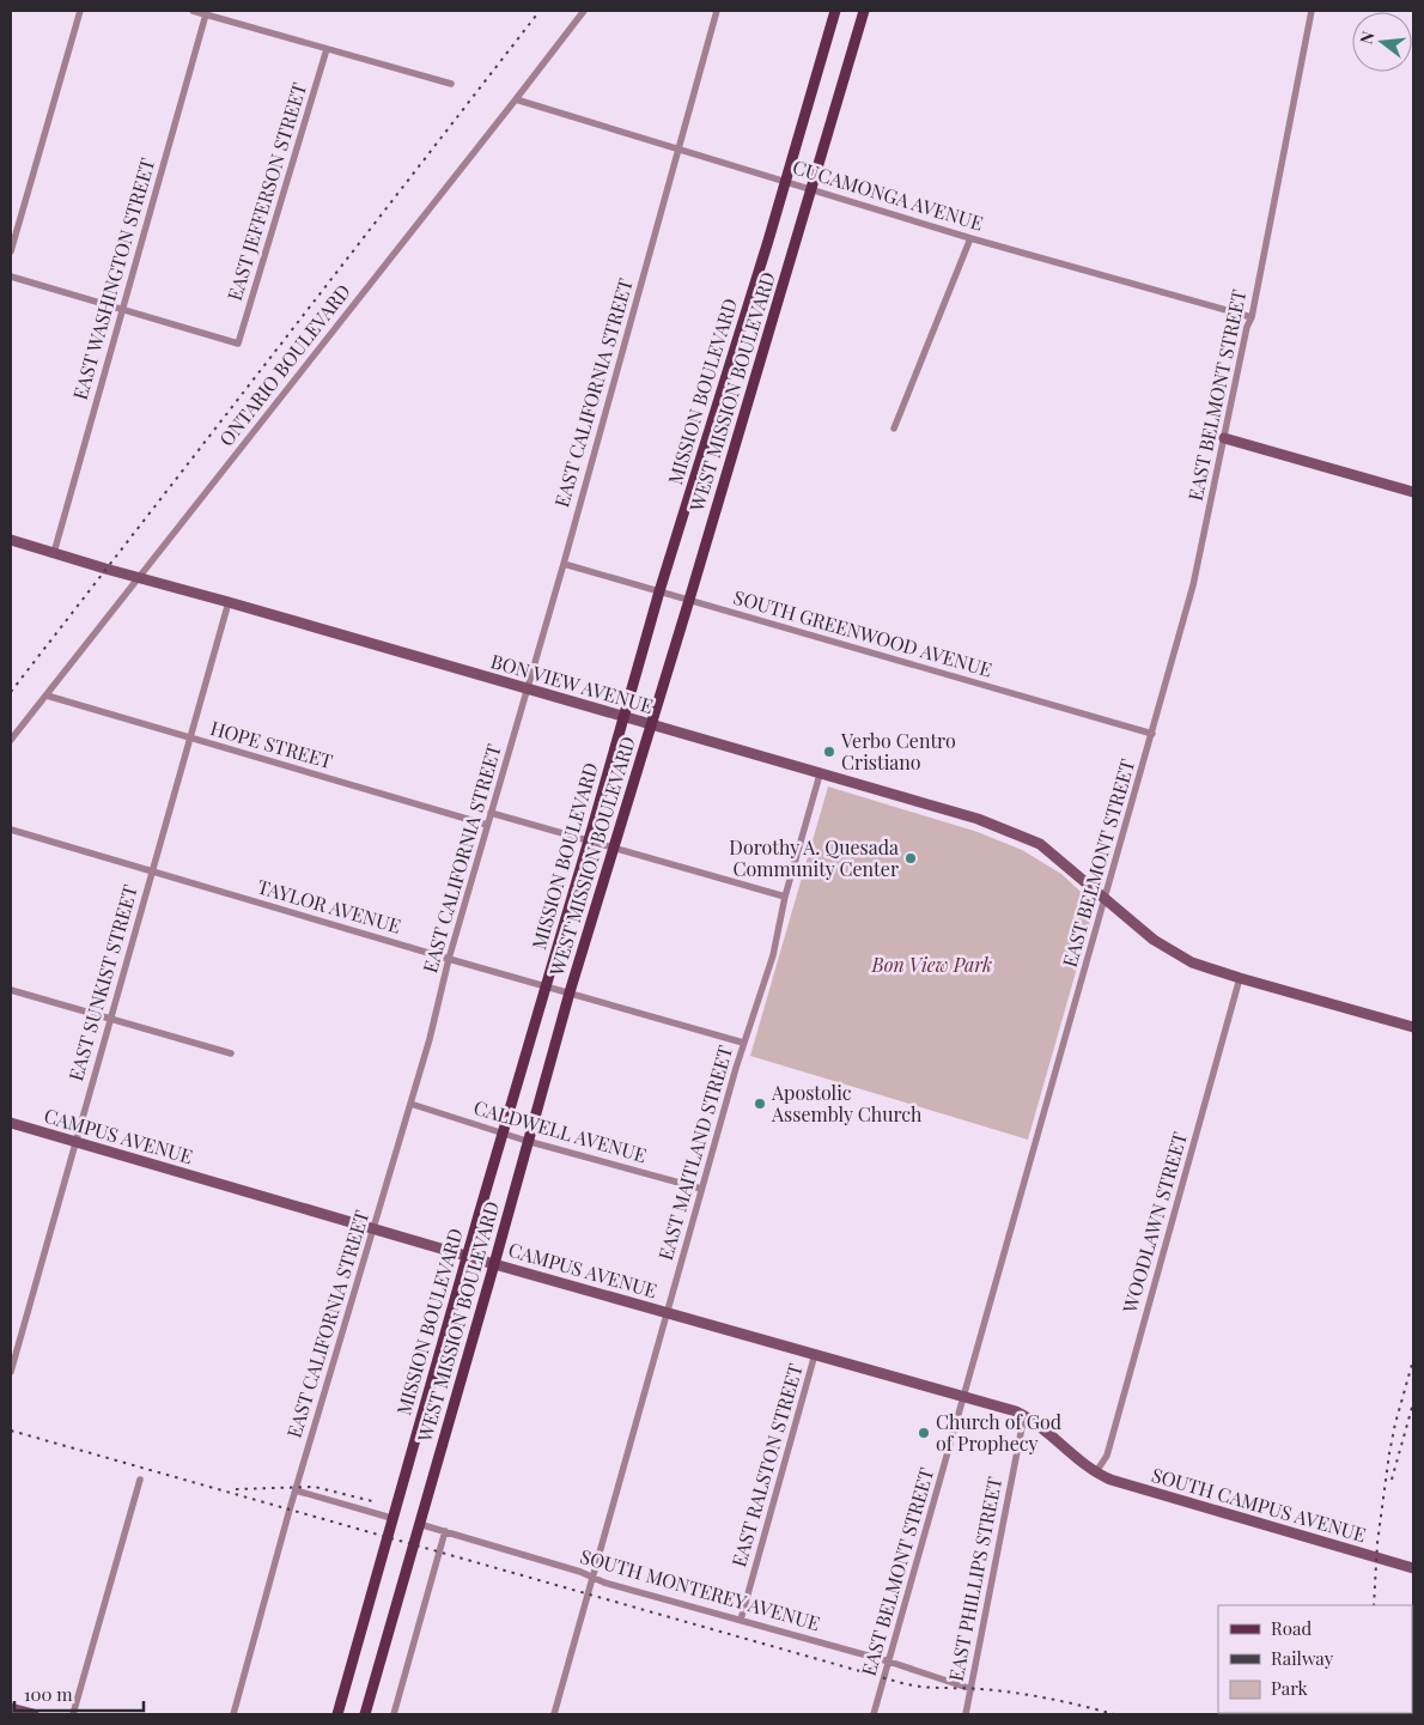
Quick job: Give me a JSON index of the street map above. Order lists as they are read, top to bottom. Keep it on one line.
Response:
{"streets":{"main road":["MISSION BOULEVARD","WEST MISSION BOULEVARD"],"street":["EAST JEFFERSON STREET","CUCAMONGA AVENUE","EAST WASHINGTON STREET","ONTARIO BOULEVARD","EAST CALIFORNIA STREET","EAST BELMONT STREET","SOUTH GREENWOOD AVENUE","BON VIEW AVENUE","HOPE STREET","TAYLOR AVENUE","EAST SUNKIST STREET","CALDWELL AVENUE","CAMPUS AVENUE","EAST MAITLAND STREET","WOODLAWN STREET","EAST RALSTON STREET","SOUTH CAMPUS AVENUE","EAST PHILLIPS STREET","SOUTH MONTEREY AVENUE"]},"crossings":[["EAST JEFFERSON STREET","EAST WASHINGTON STREET"],["CUCAMONGA AVENUE","ONTARIO BOULEVARD"],["CUCAMONGA AVENUE","MISSION BOULEVARD"],["CUCAMONGA AVENUE","WEST MISSION BOULEVARD"],["CUCAMONGA AVENUE","EAST CALIFORNIA STREET"],["CUCAMONGA AVENUE","EAST BELMONT STREET"],["EAST WASHINGTON STREET","BON VIEW AVENUE"],["ONTARIO BOULEVARD","BON VIEW AVENUE"],["ONTARIO BOULEVARD","HOPE STREET"],["MISSION BOULEVARD","SOUTH GREENWOOD AVENUE"],["MISSION BOULEVARD","BON VIEW AVENUE"],["MISSION BOULEVARD","TAYLOR AVENUE"],["MISSION BOULEVARD","CALDWELL AVENUE"],["MISSION BOULEVARD","CAMPUS AVENUE"],["WEST MISSION BOULEVARD","SOUTH GREENWOOD AVENUE"],["WEST MISSION BOULEVARD","BON VIEW AVENUE"],["WEST MISSION BOULEVARD","TAYLOR AVENUE"],["WEST MISSION BOULEVARD","CALDWELL AVENUE"],["WEST MISSION BOULEVARD","CAMPUS AVENUE"],["WEST MISSION BOULEVARD","SOUTH MONTEREY AVENUE"],["EAST CALIFORNIA STREET","SOUTH GREENWOOD AVENUE"],["EAST CALIFORNIA STREET","BON VIEW AVENUE"],["EAST CALIFORNIA STREET","HOPE STREET"],["EAST CALIFORNIA STREET","TAYLOR AVENUE"],["EAST CALIFORNIA STREET","CALDWELL AVENUE"],["EAST CALIFORNIA STREET","CAMPUS AVENUE"],["EAST BELMONT STREET","SOUTH GREENWOOD AVENUE"],["EAST BELMONT STREET","BON VIEW AVENUE"],["EAST BELMONT STREET","CAMPUS AVENUE"],["EAST BELMONT STREET","SOUTH MONTEREY AVENUE"],["BON VIEW AVENUE","EAST SUNKIST STREET"],["BON VIEW AVENUE","EAST MAITLAND STREET"],["BON VIEW AVENUE","WOODLAWN STREET"],["HOPE STREET","EAST SUNKIST STREET"],["TAYLOR AVENUE","EAST SUNKIST STREET"],["TAYLOR AVENUE","EAST MAITLAND STREET"],["EAST SUNKIST STREET","CAMPUS AVENUE"],["CALDWELL AVENUE","EAST MAITLAND STREET"],["CAMPUS AVENUE","EAST MAITLAND STREET"],["CAMPUS AVENUE","WOODLAWN STREET"],["CAMPUS AVENUE","EAST RALSTON STREET"],["CAMPUS AVENUE","SOUTH CAMPUS AVENUE"],["CAMPUS AVENUE","EAST PHILLIPS STREET"],["EAST MAITLAND STREET","SOUTH MONTEREY AVENUE"],["WOODLAWN STREET","SOUTH CAMPUS AVENUE"],["EAST RALSTON STREET","SOUTH MONTEREY AVENUE"],["EAST PHILLIPS STREET","SOUTH MONTEREY AVENUE"]],"parks":["Bon View Park"],"places":["Verbo Centro Cristiano","Dorothy A. Quesada Community Center","Apostolic Assembly Church","Church of God of Prophecy"],"legend":["Road","Railway","Park"],"scale_bar":"100 m","north":"left"}
